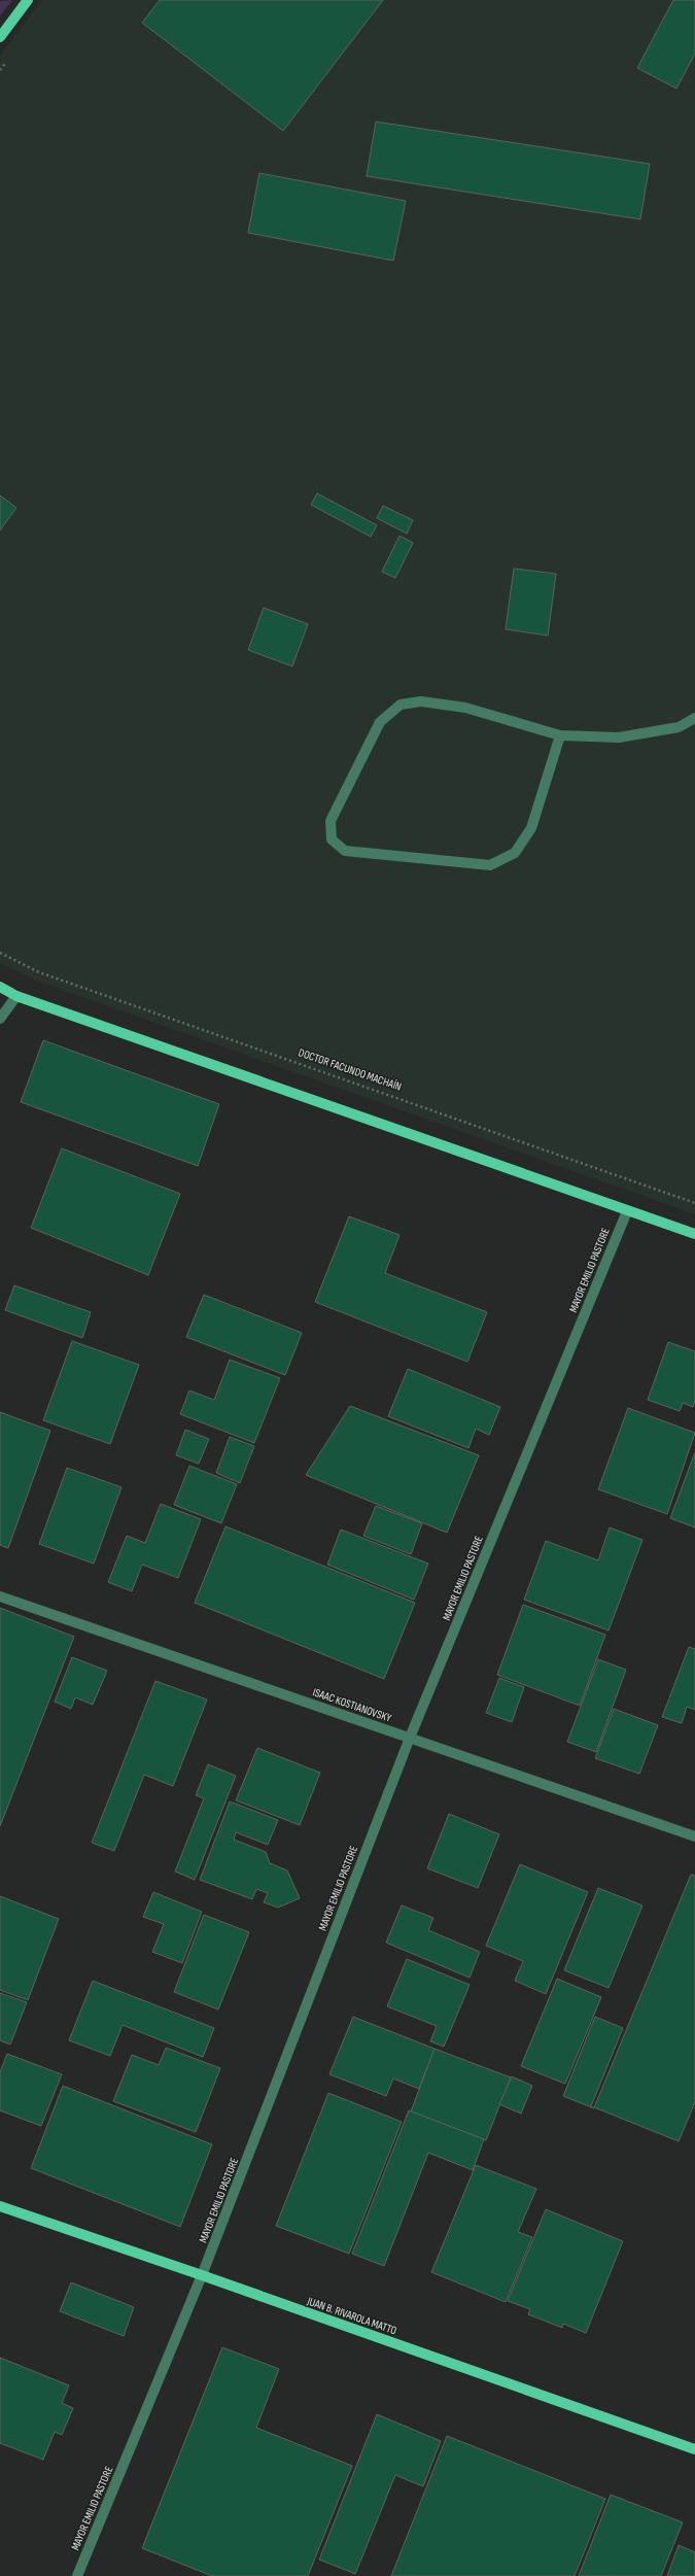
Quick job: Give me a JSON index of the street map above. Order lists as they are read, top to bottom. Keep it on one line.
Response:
{"streets":{"main road":["JUAN B. RIVAROLA MATTO"],"street":["MAYOR EMILIO PASTORE","ISAAC KOSTIANOVSKY"],"path":["DOCTOR FACUNDO MACHAÍN"]},"crossings":[["MAYOR EMILIO PASTORE","ISAAC KOSTIANOVSKY"],["MAYOR EMILIO PASTORE","JUAN B. RIVAROLA MATTO"]]}
